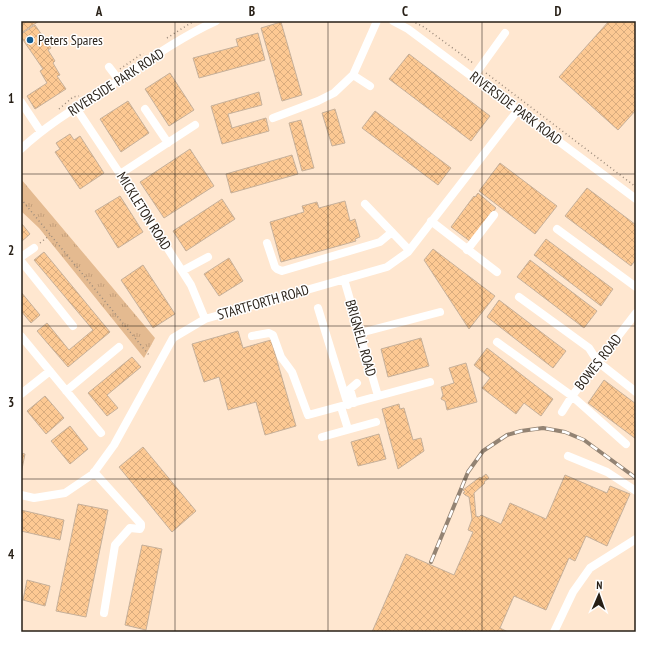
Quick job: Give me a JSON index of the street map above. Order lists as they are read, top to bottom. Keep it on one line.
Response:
{"streets":{"street":["RIVERSIDE PARK ROAD","MICKLETON ROAD","STARTFORTH ROAD","BRIGNELL ROAD","BOWES ROAD"]},"crossings":[["RIVERSIDE PARK ROAD","MICKLETON ROAD"],["RIVERSIDE PARK ROAD","STARTFORTH ROAD"],["MICKLETON ROAD","STARTFORTH ROAD"],["STARTFORTH ROAD","BRIGNELL ROAD"]],"places":["Peters Spares"],"north":"top","grid":{"columns":["A","B","C","D"],"rows":["1","2","3","4"]}}
